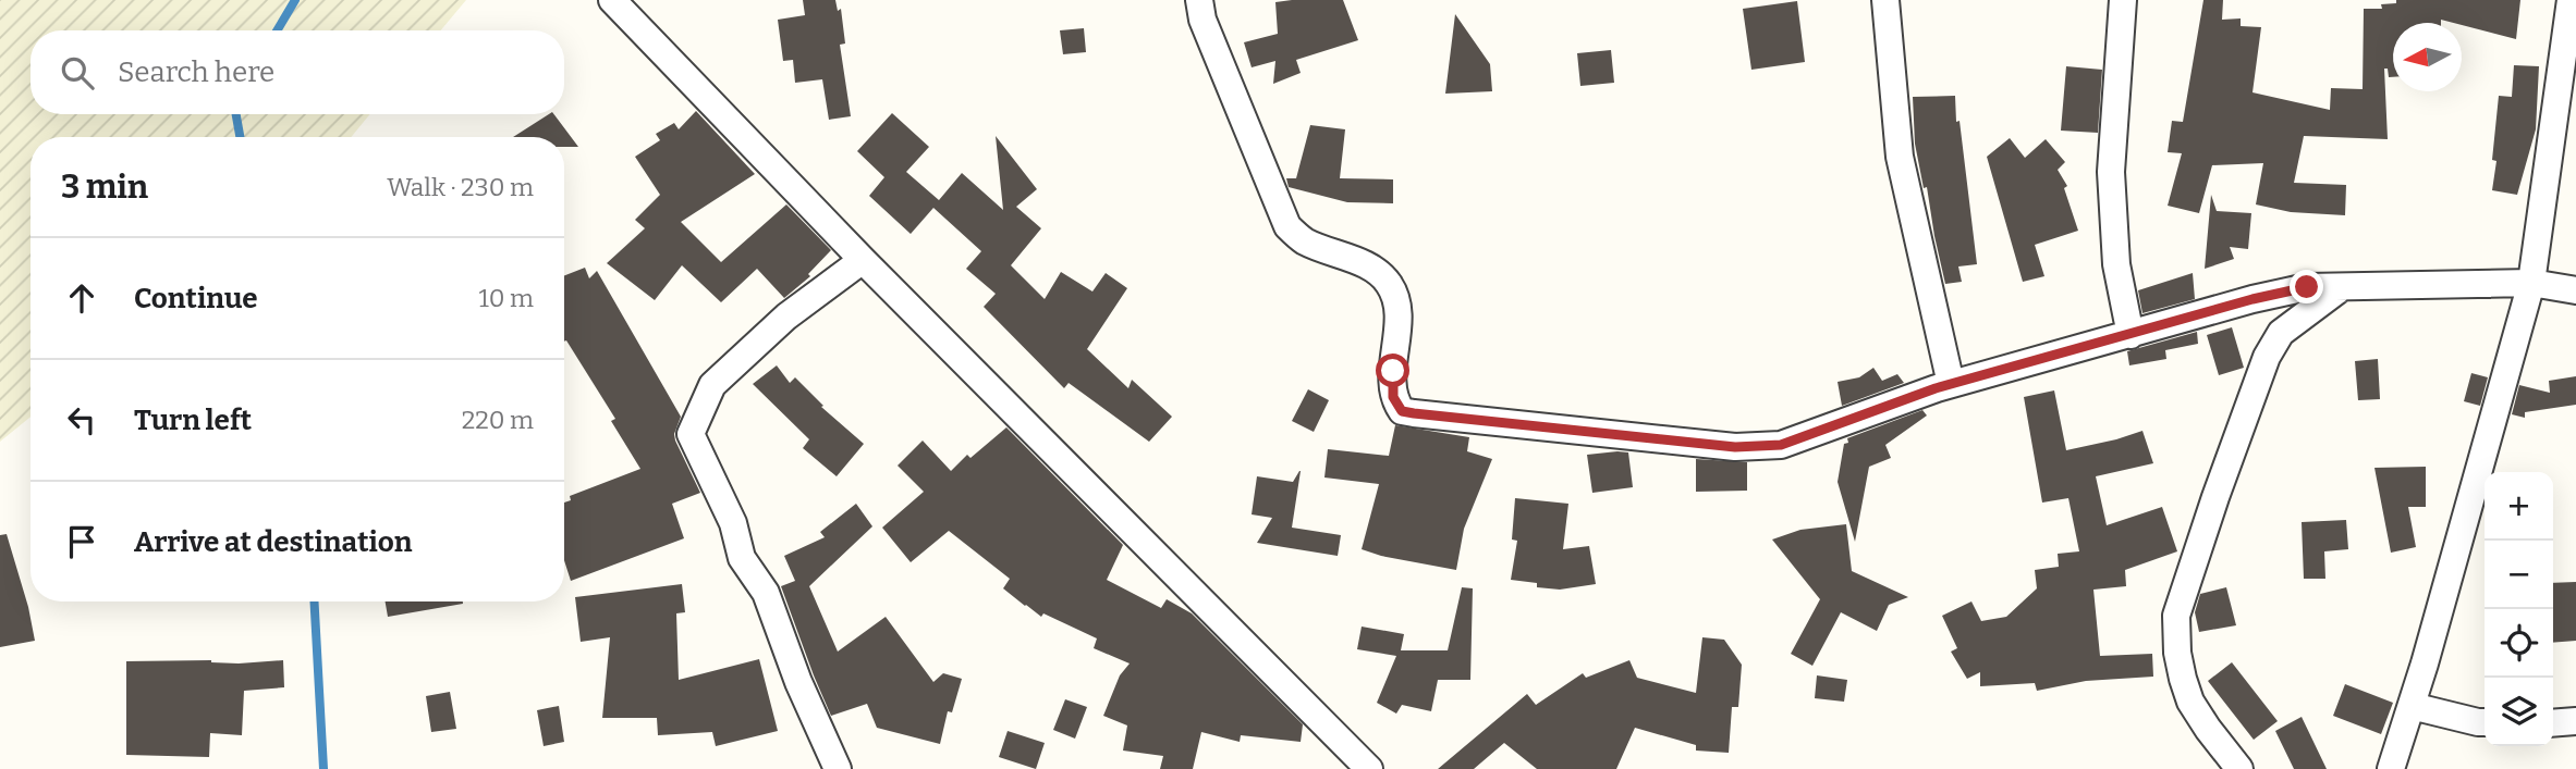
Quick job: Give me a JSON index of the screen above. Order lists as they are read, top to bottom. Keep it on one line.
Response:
{"north":"left","page":{"search":"Search here","heading":["3 min","Walk · 230 m"],"list":[["Continue","10 m"],["Turn left","220 m"],"Arrive at destination"],"map_buttons":["+","−"]}}
